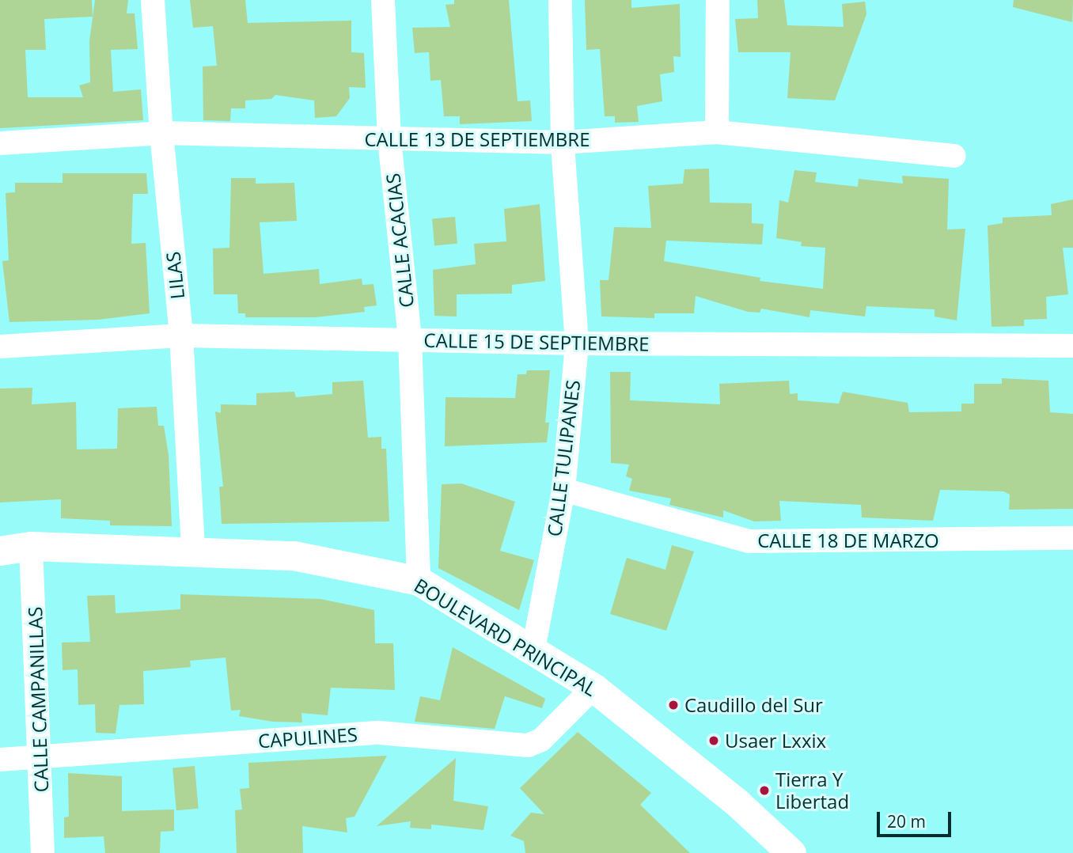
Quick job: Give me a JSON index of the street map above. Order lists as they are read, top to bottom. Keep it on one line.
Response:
{"streets":{"street":["CALLE 13 DE SEPTIEMBRE","CALLE ACACIAS","LILAS","CALLE 15 DE SEPTIEMBRE","CALLE TULIPANES","CALLE 18 DE MARZO","BOULEVARD PRINCIPAL","CALLE CAMPANILLAS","CAPULINES"]},"crossings":[["CALLE 13 DE SEPTIEMBRE","CALLE ACACIAS"],["CALLE 13 DE SEPTIEMBRE","LILAS"],["CALLE 13 DE SEPTIEMBRE","CALLE TULIPANES"],["CALLE ACACIAS","CALLE 15 DE SEPTIEMBRE"],["CALLE ACACIAS","BOULEVARD PRINCIPAL"],["LILAS","CALLE 15 DE SEPTIEMBRE"],["LILAS","BOULEVARD PRINCIPAL"],["CALLE 15 DE SEPTIEMBRE","CALLE TULIPANES"],["CALLE TULIPANES","CALLE 18 DE MARZO"],["CALLE TULIPANES","BOULEVARD PRINCIPAL"],["BOULEVARD PRINCIPAL","CALLE CAMPANILLAS"],["BOULEVARD PRINCIPAL","CAPULINES"],["CALLE CAMPANILLAS","CAPULINES"]],"places":["Caudillo del Sur","Usaer Lxxix","Tierra Y Libertad"],"scale_bar":"20 m"}
